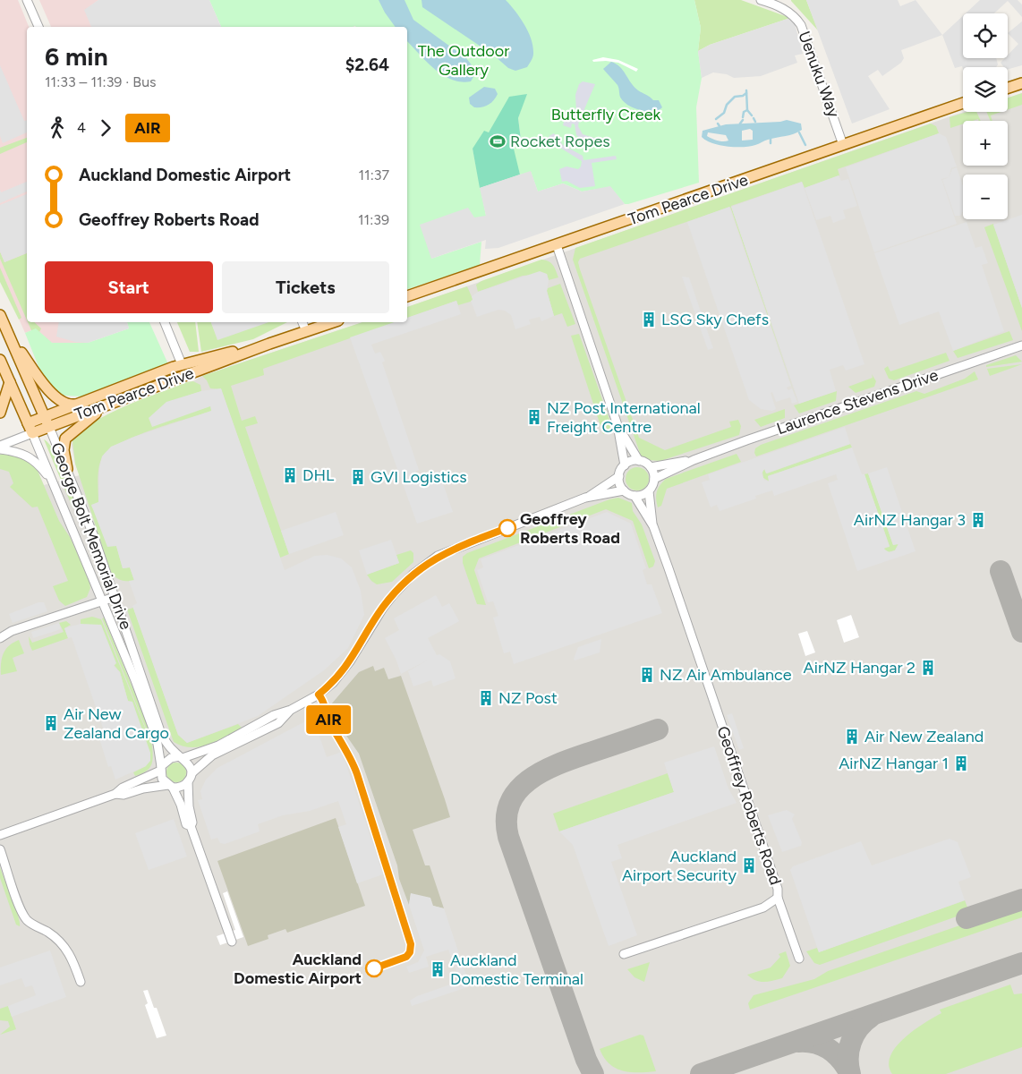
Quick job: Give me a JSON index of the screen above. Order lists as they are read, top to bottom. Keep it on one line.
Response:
{"streets":{"main road":["Tom Pearce Drive","George Bolt Memorial Drive"],"street":["Uenuku Way","Laurence Stevens Drive","Geoffrey Roberts Road"]},"crossings":[["Uenuku Way","Tom Pearce Drive"],["Tom Pearce Drive","George Bolt Memorial Drive"],["Laurence Stevens Drive","Geoffrey Roberts Road"]],"parks":["The Outdoor Gallery","Butterfly Creek"],"places":{"sports":["Rocket Ropes"],"building":["LSG Sky Chefs","NZ Post International Freight Centre","DHL","GVI Logistics","AirNZ Hangar 3","AirNZ Hangar 2","NZ Air Ambulance","NZ Post","Air New Zealand Cargo","Air New Zealand","AirNZ Hangar 1","Auckland Airport Security","Auckland Domestic Terminal"],"other":["Geoffrey Roberts Road","Auckland Domestic Airport"]},"lines":["bus line AIR"],"page":{"on_map":"AIR","map_buttons":["+","−"],"heading":["6 min","11:33 – 11:39 · Bus","$2.64"],"legs":["4","AIR"],"list":[{"name":"Auckland Domestic Airport","value":"11:37"},{"name":"Geoffrey Roberts Road","value":"11:39"}],"buttons":["Start","Tickets"]}}
